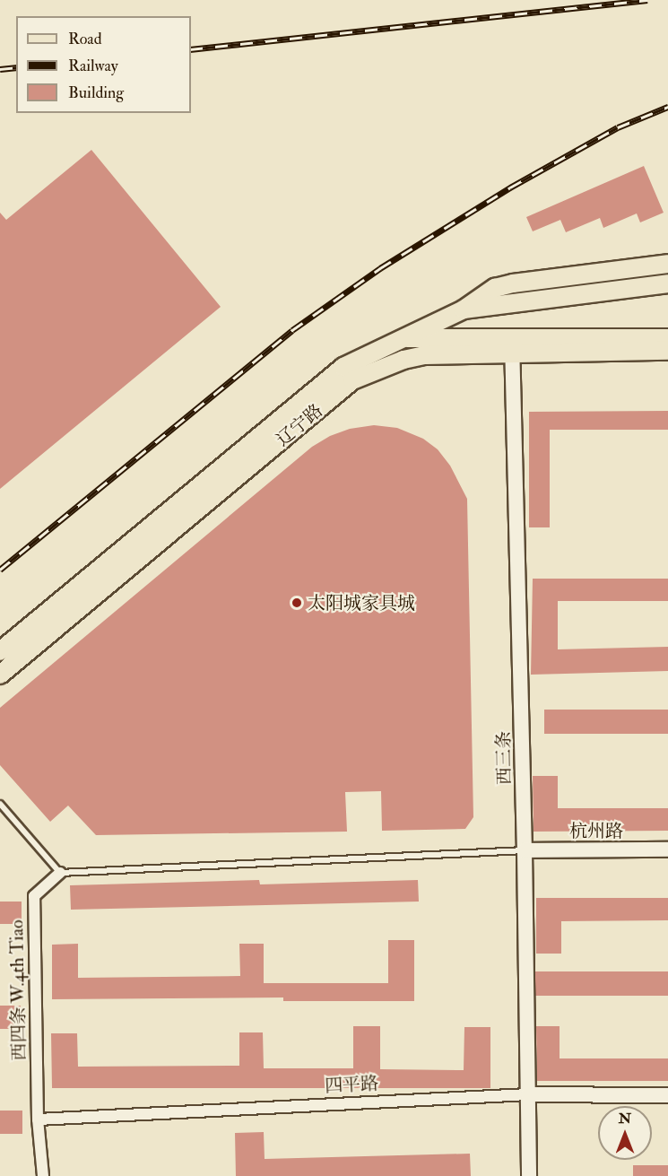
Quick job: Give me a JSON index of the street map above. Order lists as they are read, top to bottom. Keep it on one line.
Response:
{"streets":{"main road":["辽宁路"],"street":["西三条","杭州路","西四条 W.4th Tiao","四平路"]},"crossings":[["辽宁路","西三条"],["西三条","杭州路"],["西三条","四平路"],["西四条 W.4th Tiao","四平路"]],"places":["太阳城家具城"],"legend":["Road","Railway","Building"],"north":"top"}
